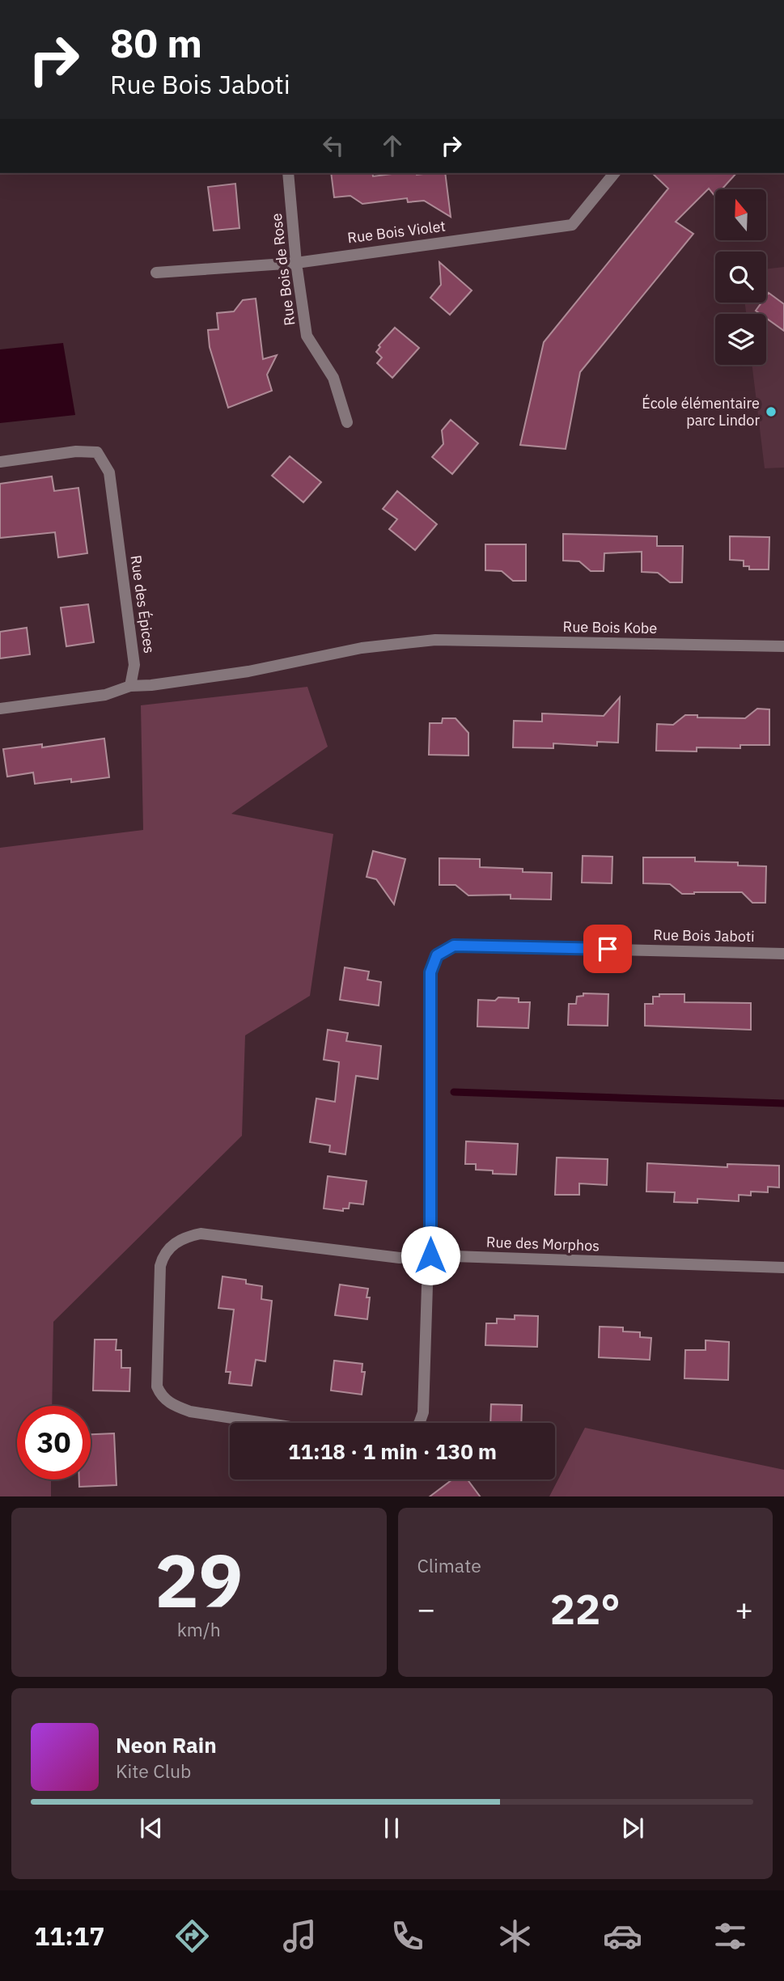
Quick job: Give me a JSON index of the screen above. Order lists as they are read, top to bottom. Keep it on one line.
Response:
{"streets":{"street":["Rue Bois Violet","Rue Bois de Rose","Rue des Épices","Rue Bois Kobe","Rue Bois Jaboti","Rue des Morphos"]},"crossings":[["Rue Bois Violet","Rue Bois de Rose"],["Rue des Épices","Rue Bois Kobe"],["Rue Bois Jaboti","Rue des Morphos"]],"places":["École élémentaire parc Lindor"],"north":"top","page":{"turn":["80 m","Rue Bois Jaboti"],"limit":"30","trip":"11:18 · 1 min · 130 m","tile":[["29","km/h"],"Climate"],"heat":["−","22°","+"],"song":["Neon Rain","Kite Club"],"tabs":"11:17"}}
